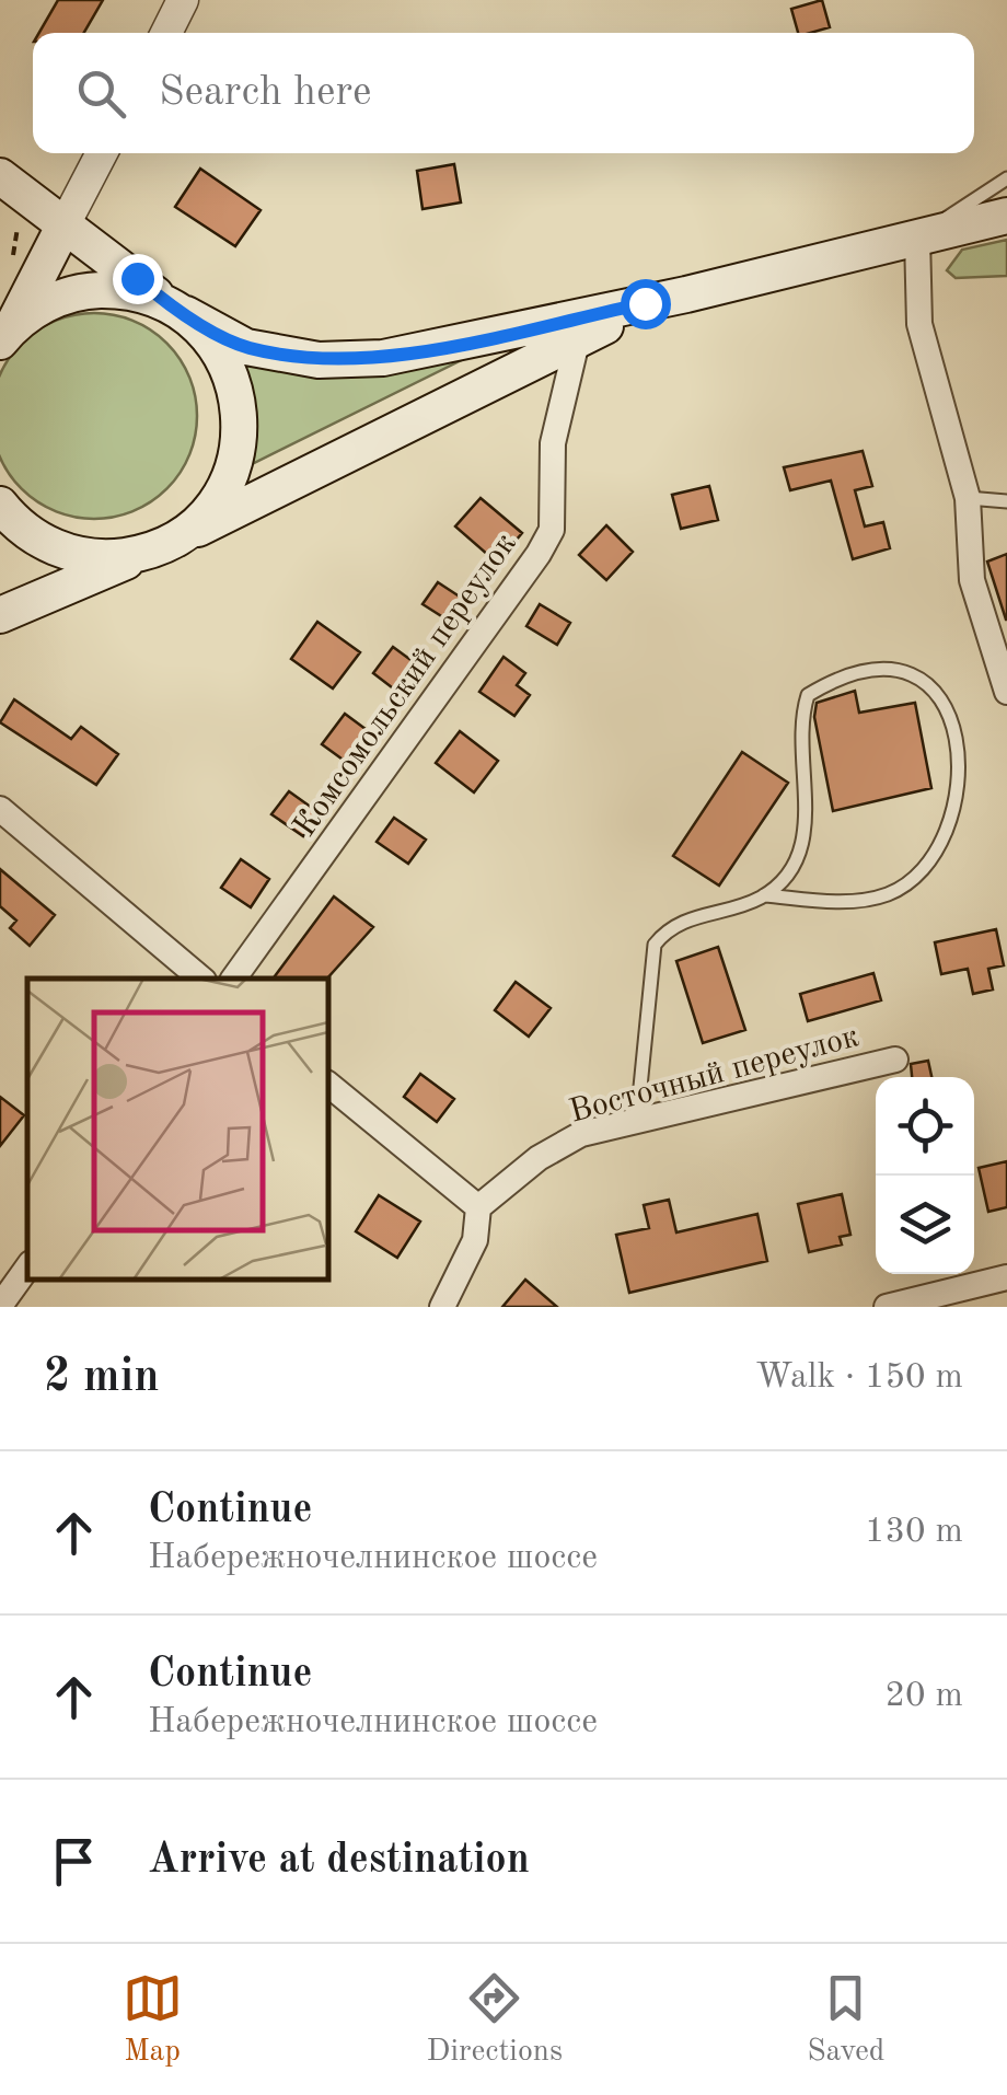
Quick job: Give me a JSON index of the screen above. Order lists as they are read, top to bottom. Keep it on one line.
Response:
{"streets":{"street":["Комсомольский переулок","Восточный переулок"]},"page":{"search":"Search here","heading":["2 min","Walk · 150 m"],"list":[["Continue","Набережночелнинское шоссе","130 m"],["Continue","Набережночелнинское шоссе","20 m"],"Arrive at destination"],"nav":["Map","Directions","Saved"]}}
